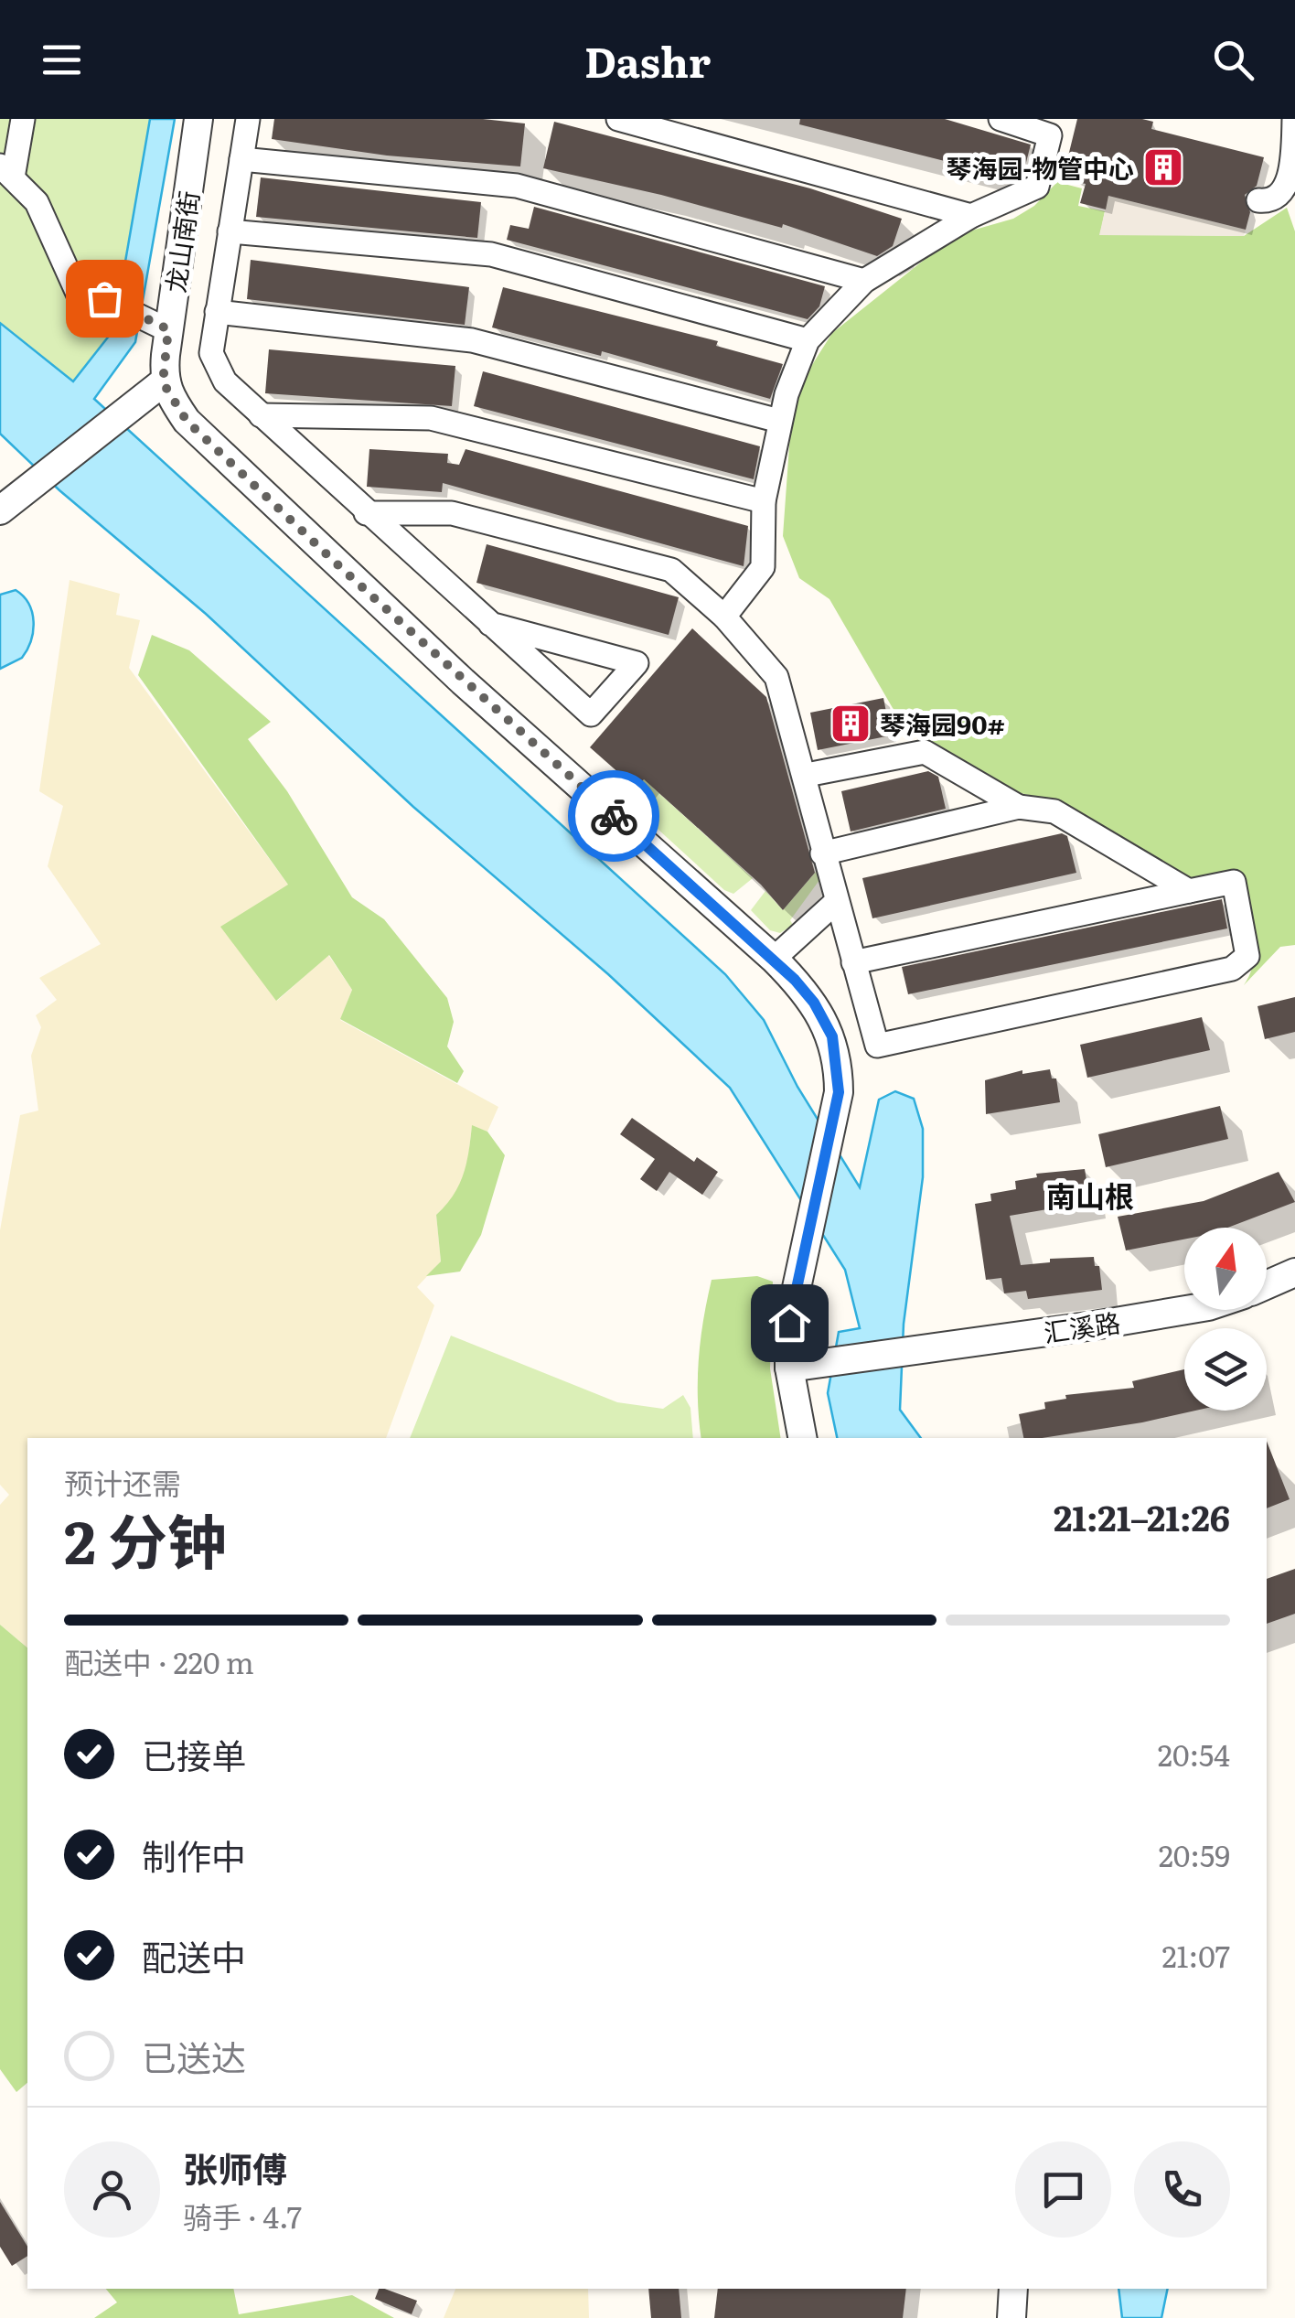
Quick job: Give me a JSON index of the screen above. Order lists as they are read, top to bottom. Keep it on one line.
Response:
{"streets":{"street":["龙山南街","汇溪路"]},"districts":["南山根"],"places":{"building":["琴海园-物管中心","琴海园90#"]},"north":"top","page":{"header":"Dashr","heading":["2 分钟","预计还需","21:21–21:26"],"panel":["张师傅","骑手 · 4.7"],"bar":"配送中 · 220 m","list":[["已接单","20:54"],["制作中","20:59"],["配送中","21:07"],"已送达"]}}
